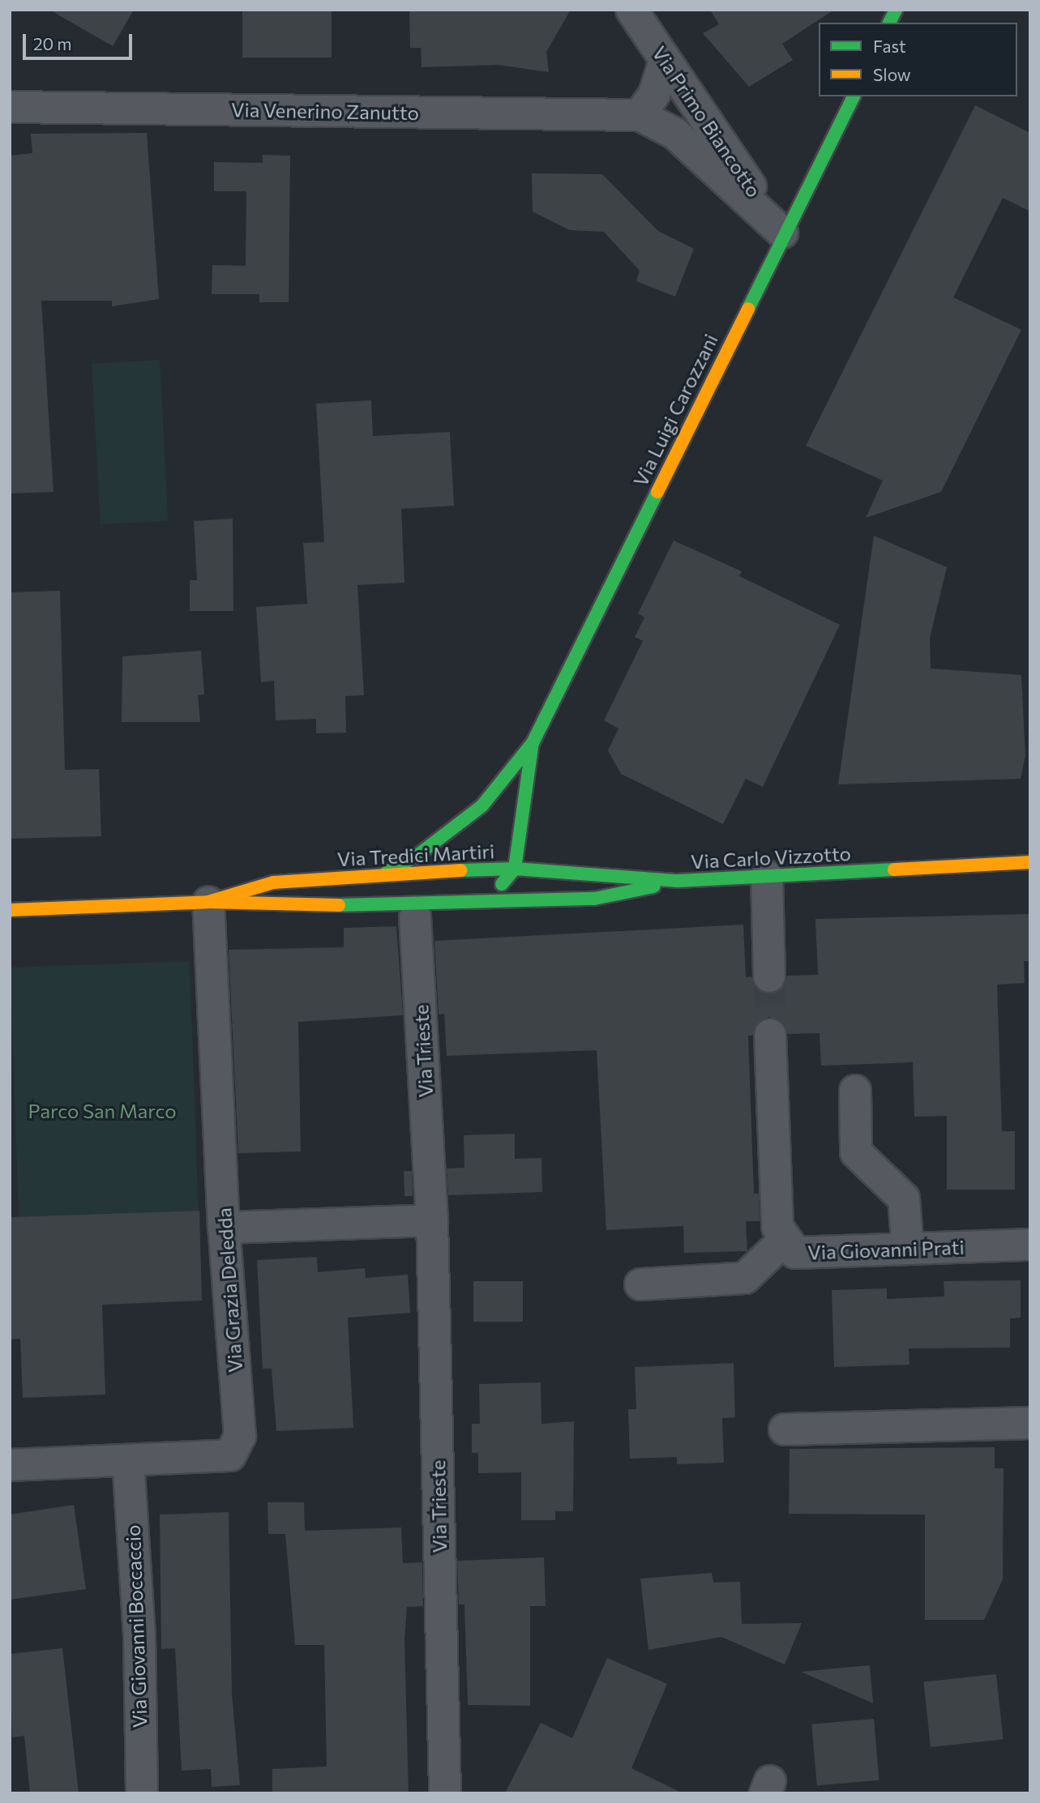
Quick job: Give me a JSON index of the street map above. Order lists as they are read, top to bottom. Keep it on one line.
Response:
{"streets":{"street":["Via Venerino Zanutto","Via Primo Biancotto","Via Luigi Carozzani","Via Tredici Martiri","Via Carlo Vizzotto","Via Trieste","Via Giovanni Prati","Via Grazia Deledda","Via Giovanni Boccaccio"]},"crossings":[["Via Venerino Zanutto","Via Primo Biancotto"],["Via Venerino Zanutto","Via Luigi Carozzani"],["Via Primo Biancotto","Via Luigi Carozzani"],["Via Luigi Carozzani","Via Tredici Martiri"],["Via Luigi Carozzani","Via Carlo Vizzotto"],["Via Tredici Martiri","Via Carlo Vizzotto"],["Via Tredici Martiri","Via Grazia Deledda"],["Via Grazia Deledda","Via Giovanni Boccaccio"]],"parks":["Parco San Marco"],"legend":["Fast","Slow"],"scale_bar":"20 m"}
